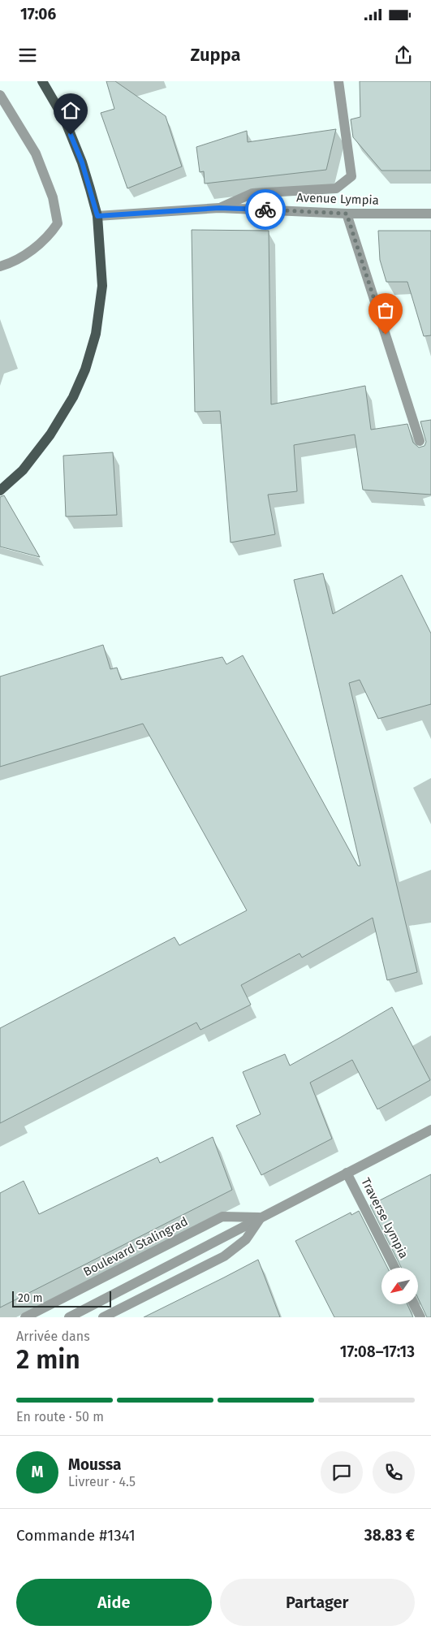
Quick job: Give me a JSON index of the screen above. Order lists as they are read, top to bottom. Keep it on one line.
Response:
{"streets":{"street":["Avenue Lympia","Traverse Lympia","Boulevard Stalingrad"]},"crossings":[["Traverse Lympia","Boulevard Stalingrad"]],"scale_bar":"20 m","north":"bottom left","page":{"status":"17:06","header":"Zuppa","scale":"20 m","heading":["2 min","Arrivée dans","17:08–17:13"],"panel":["Moussa","Livreur · 4.5","Commande #1341","38.83 €"],"bar":"En route · 50 m","round":"M","buttons":["Aide","Partager"]}}
